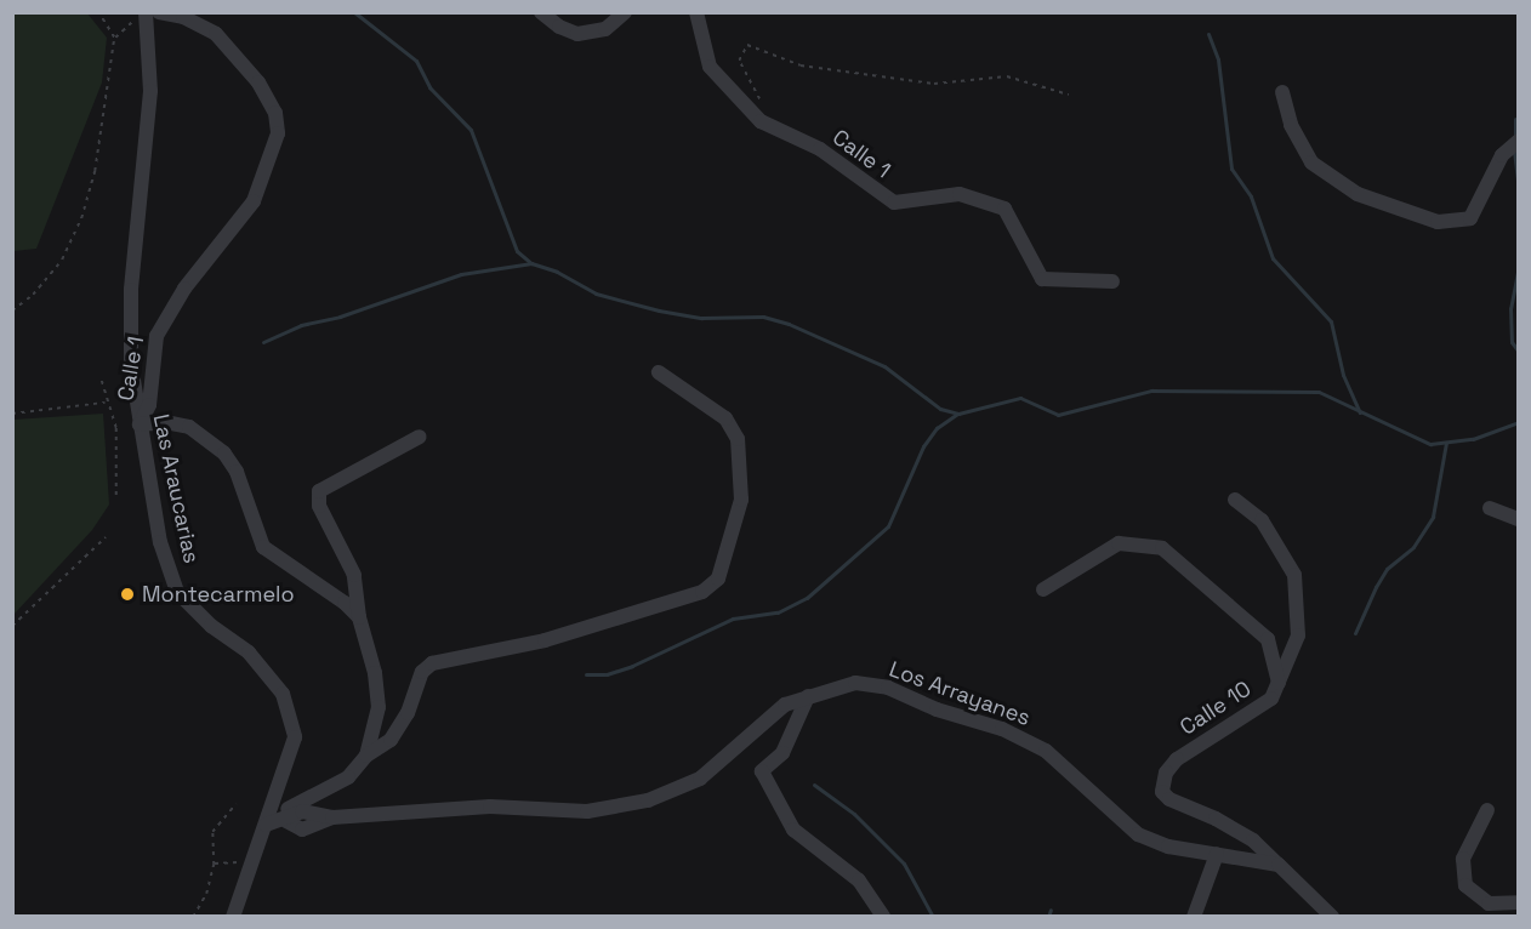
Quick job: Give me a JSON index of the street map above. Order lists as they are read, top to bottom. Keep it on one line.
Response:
{"streets":{"street":["Calle 1","Las Araucarias","Los Arrayanes","Calle 10"]},"crossings":[["Calle 1","Las Araucarias"],["Las Araucarias","Los Arrayanes"],["Los Arrayanes","Calle 10"]],"places":["Montecarmelo"]}
